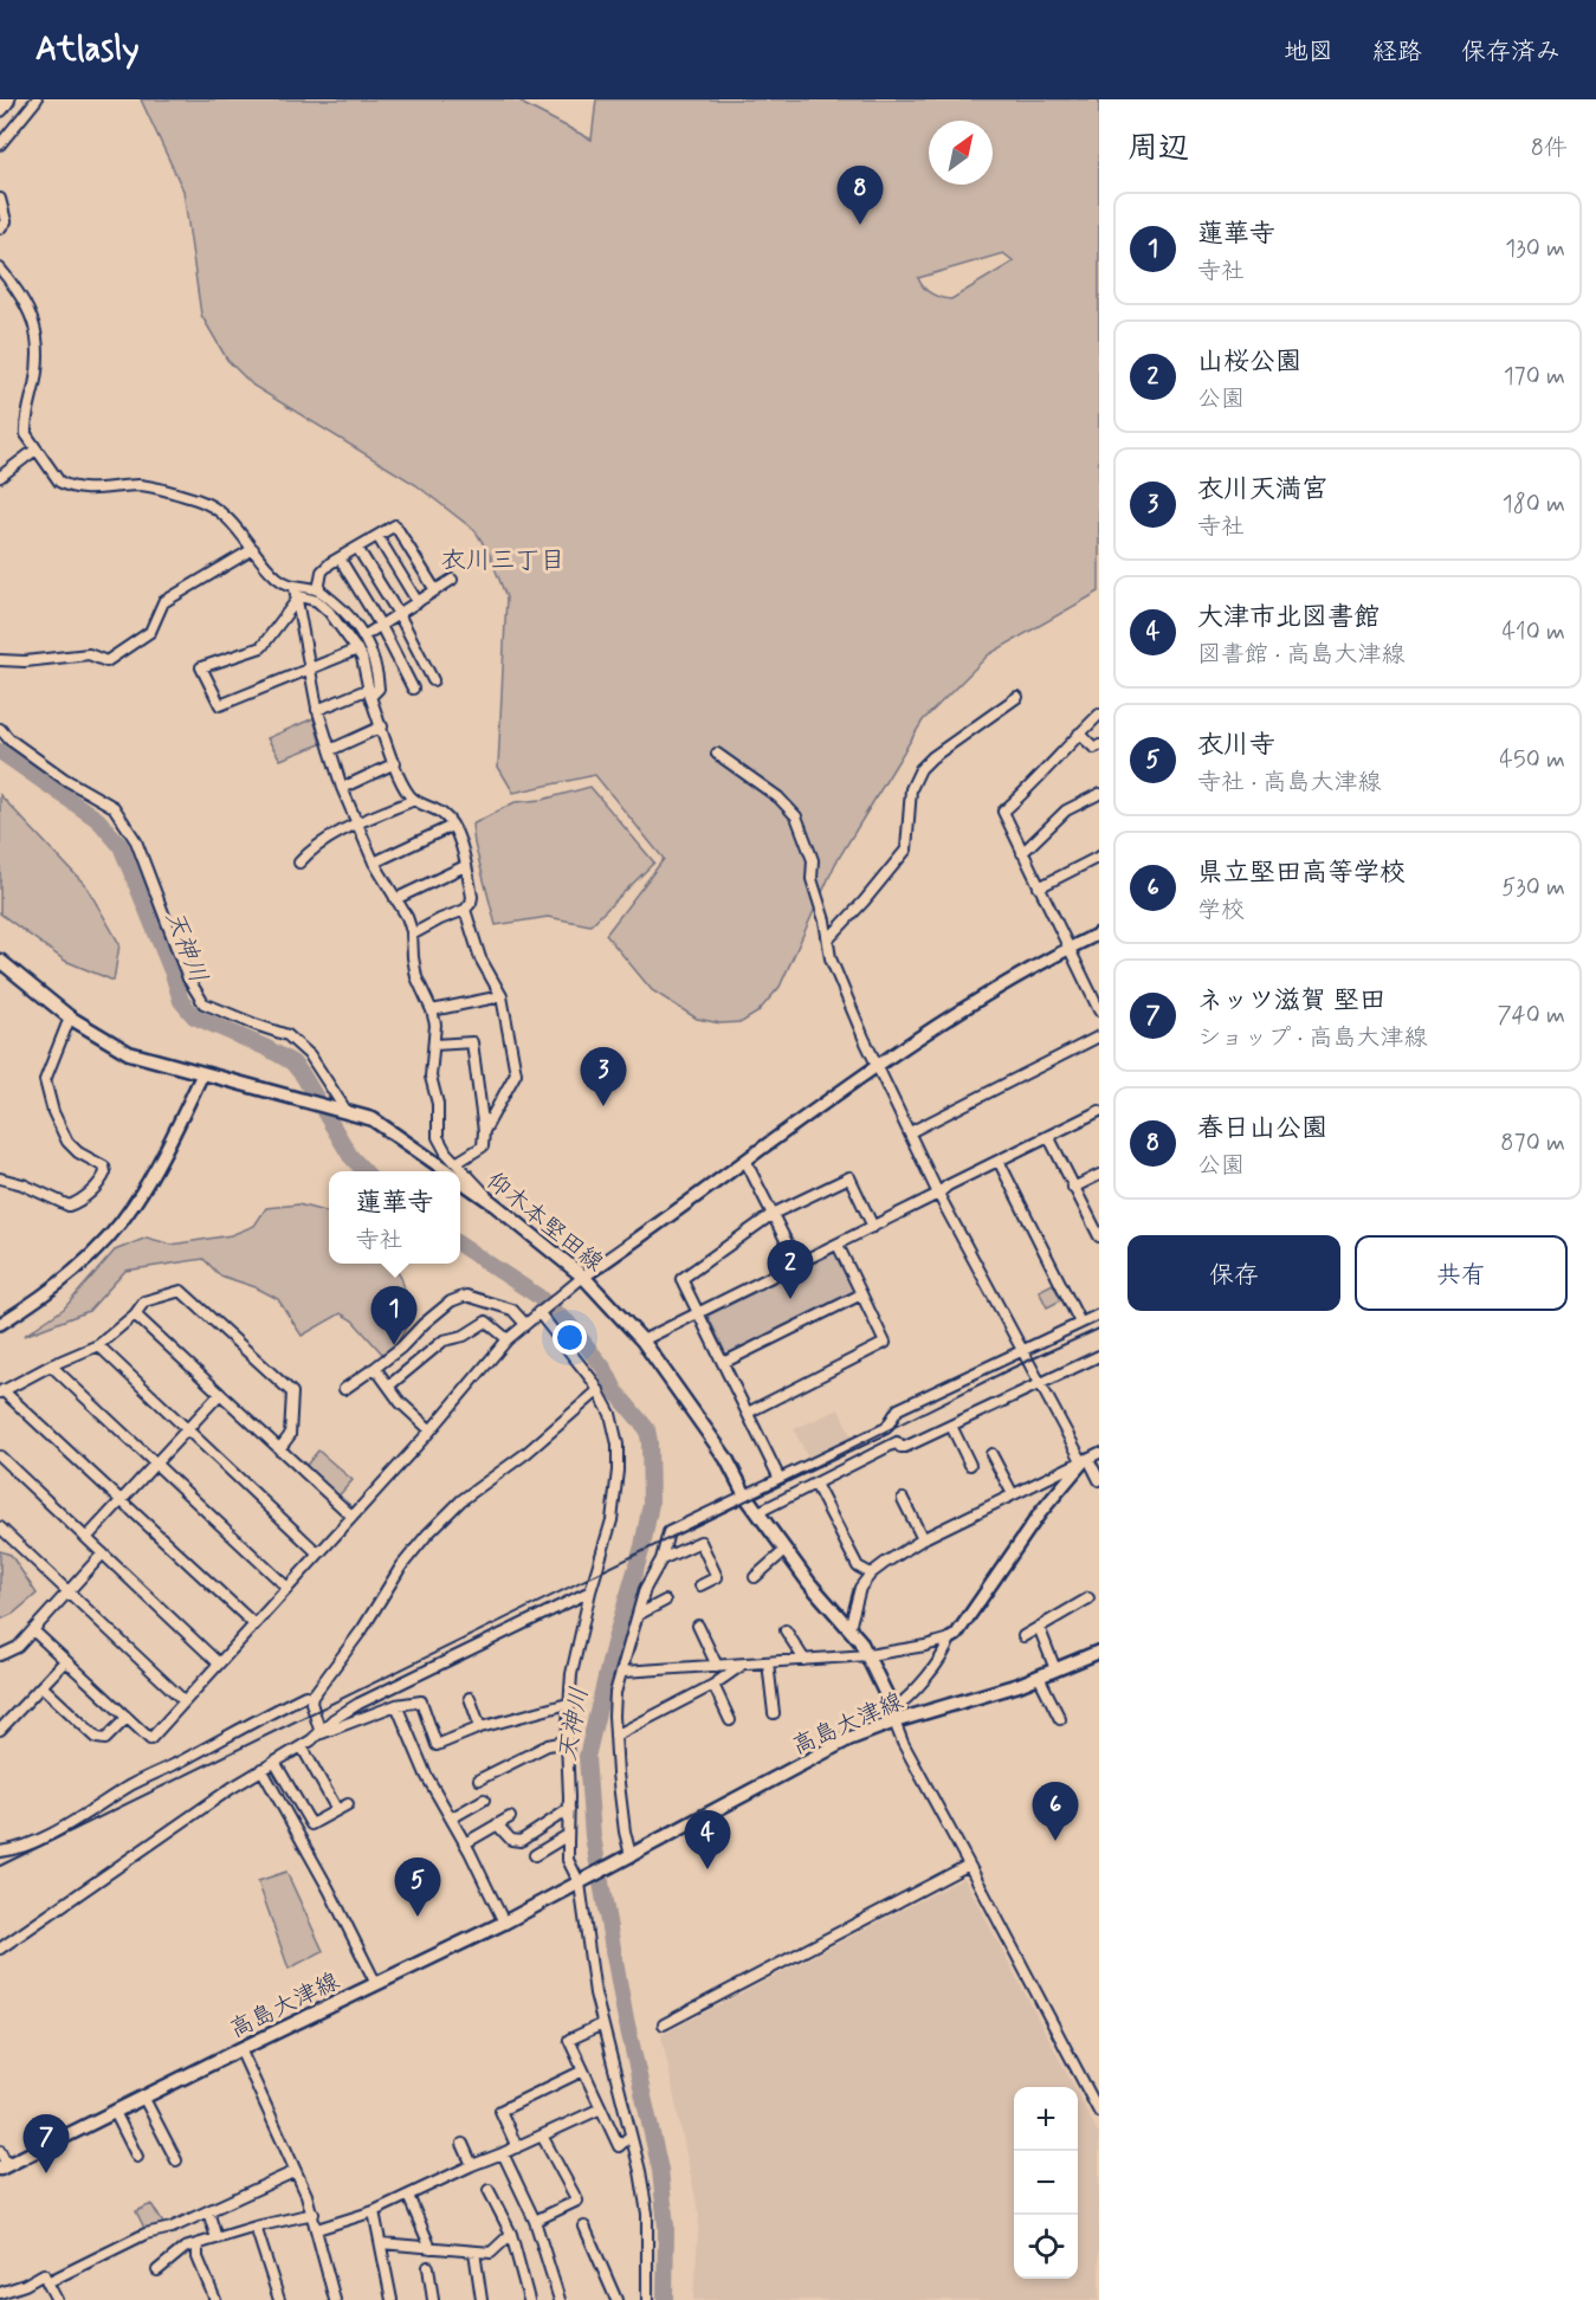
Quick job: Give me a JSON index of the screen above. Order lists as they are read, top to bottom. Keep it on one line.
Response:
{"streets":{"main road":["仰木本堅田線","高島大津線"]},"crossings":[["仰木本堅田線","高島大津線"]],"districts":["衣川三丁目"],"water":["天神川"],"north":"top right","page":{"header":"Atlasly","nav":["地図","経路","保存済み"],"heading":["周辺","8件"],"pins":["8","3","2","1","6","4","5","7"],"list":[{"mark":"1","name":"蓮華寺","note":"寺社","value":"130 m"},{"mark":"2","name":"山桜公園","note":"公園","value":"170 m"},{"mark":"3","name":"衣川天満宮","note":"寺社","value":"180 m"},{"mark":"4","name":"大津市北図書館","note":"図書館 · 高島大津線","value":"410 m"},{"mark":"5","name":"衣川寺","note":"寺社 · 高島大津線","value":"450 m"},{"mark":"6","name":"県立堅田高等学校","note":"学校","value":"530 m"},{"mark":"7","name":"ネッツ滋賀 堅田","note":"ショップ · 高島大津線","value":"740 m"},{"mark":"8","name":"春日山公園","note":"公園","value":"870 m"}],"popup":["蓮華寺","寺社"],"buttons":["保存","共有"],"map_buttons":["+","−"]}}
